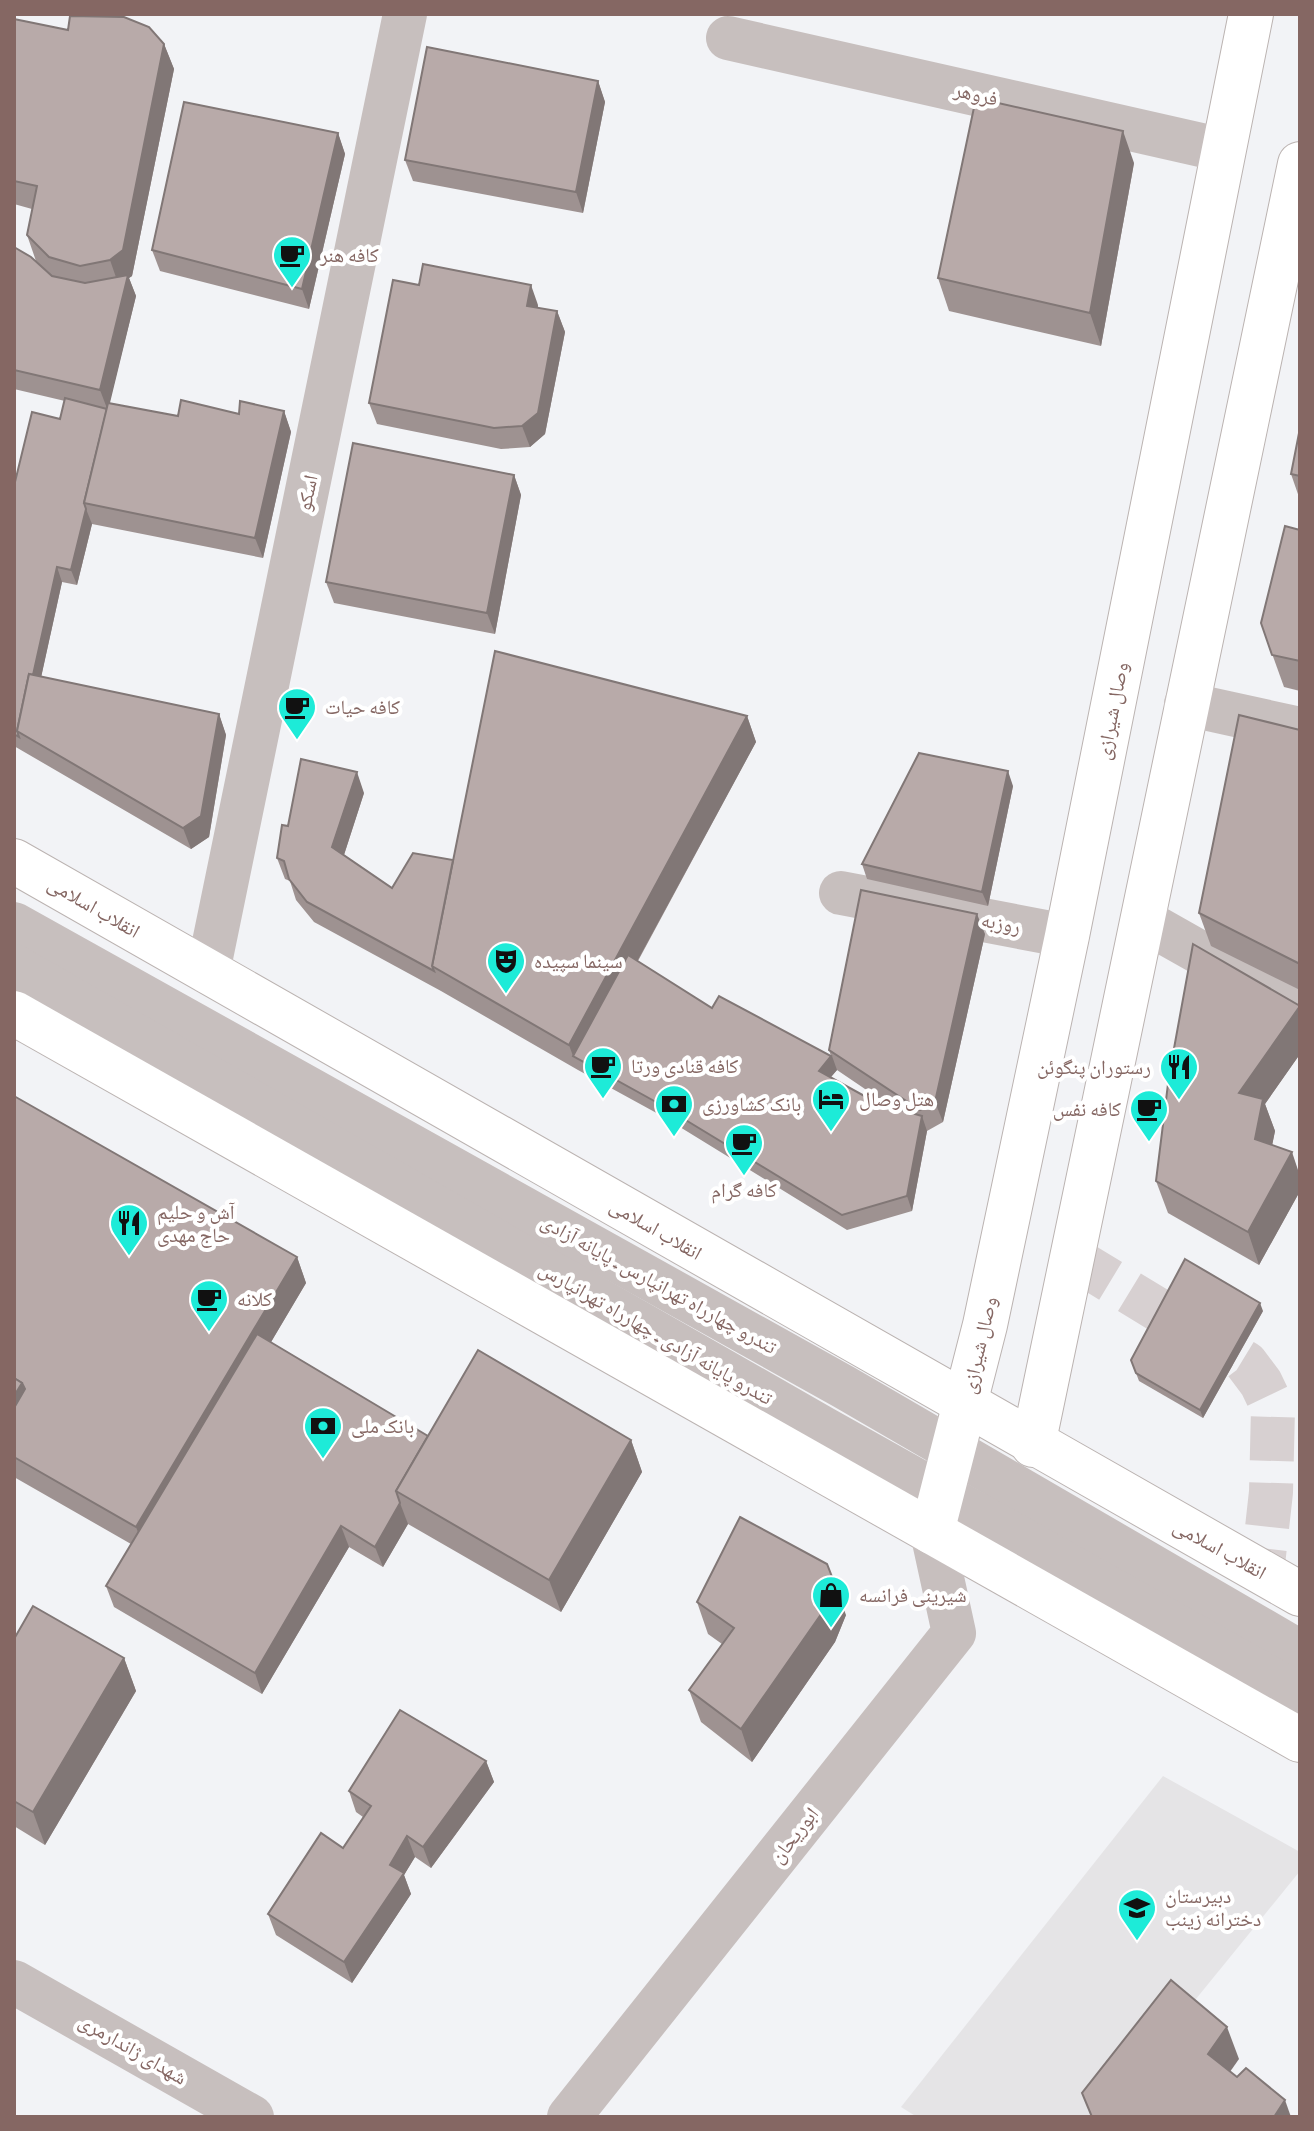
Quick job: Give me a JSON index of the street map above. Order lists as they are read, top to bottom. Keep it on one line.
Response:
{"streets":{"main road":["وصال شیرازی","انقلاب اسلامی"],"street":["فروهر","اسکو","روزبه","تندرو چهارراه تهرانپارس ـ پایانه آزادی","تندرو پایانه آزادی ـ چهارراه تهرانپارس","ابوریحان","شهدای ژاندارمری"]},"crossings":[["فروهر","وصال شیرازی"],["اسکو","انقلاب اسلامی"],["وصال شیرازی","انقلاب اسلامی"],["وصال شیرازی","روزبه"],["وصال شیرازی","تندرو چهارراه تهرانپارس ـ پایانه آزادی"],["وصال شیرازی","تندرو پایانه آزادی ـ چهارراه تهرانپارس"],["وصال شیرازی","ابوریحان"],["تندرو چهارراه تهرانپارس ـ پایانه آزادی","تندرو پایانه آزادی ـ چهارراه تهرانپارس"],["تندرو چهارراه تهرانپارس ـ پایانه آزادی","ابوریحان"],["تندرو پایانه آزادی ـ چهارراه تهرانپارس","ابوریحان"]],"places":{"cafe":["کافه هنر","کافه حیات","کافه قنادی ورتا","کافه نفس","کافه گرام","کلانه"],"theatre":["سینما سپیده"],"restaurant":["رستوران پنگوئن","آش و حلیم حاج مهدی"],"hotel":["هتل وصال"],"bank":["بانک کشاورزی","بانک ملی"],"shop":["شیرینی فرانسه"],"school or university":["دبیرستان دخترانه زینب"]}}
